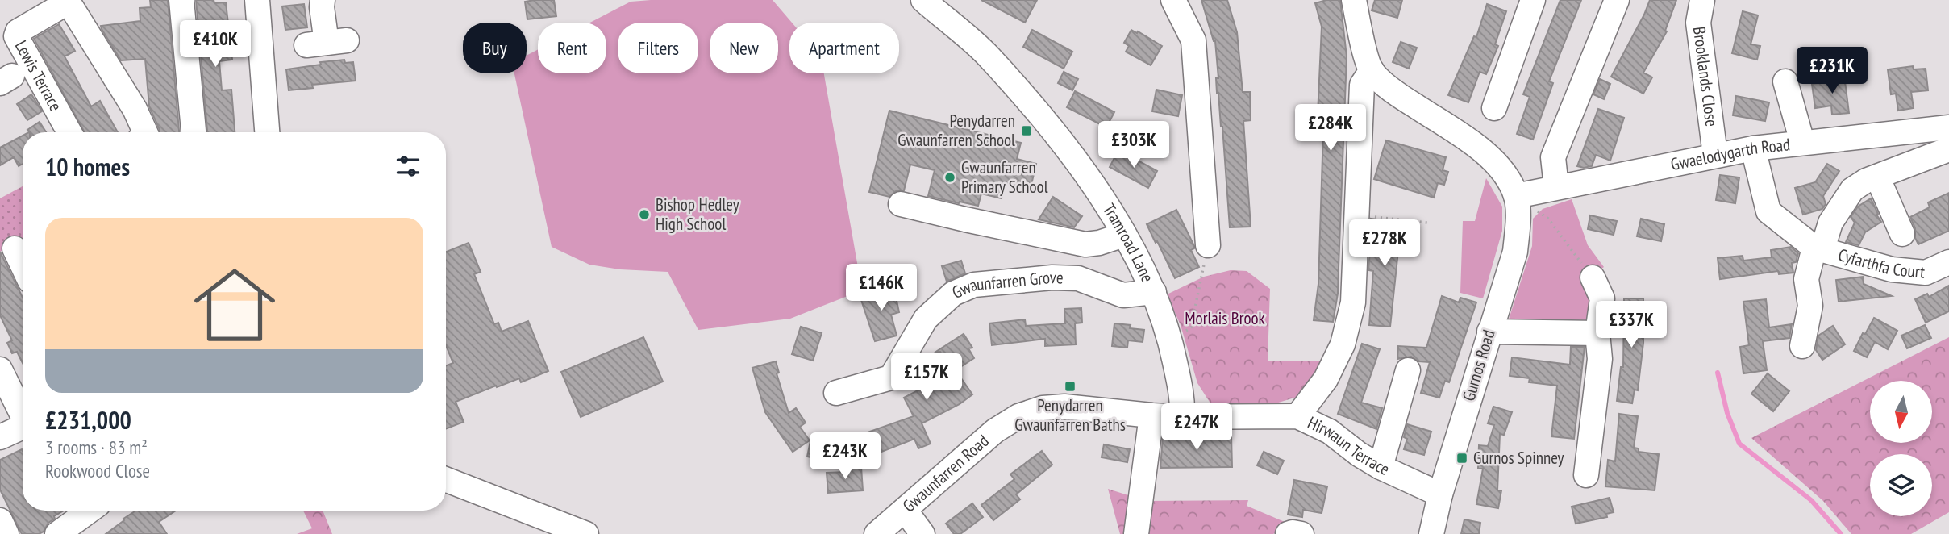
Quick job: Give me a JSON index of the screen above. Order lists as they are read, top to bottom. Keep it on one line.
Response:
{"streets":{"street":["Lewis Terrace","Brooklands Close","Gwaelodygarth Road","Tramroad Lane","Cyfarthfa Court","Gwaunfarren Grove","Gurnos Road","Hirwaun Terrace","Gwaunfarren Road"]},"crossings":[["Brooklands Close","Gwaelodygarth Road"],["Gwaelodygarth Road","Cyfarthfa Court"],["Gwaelodygarth Road","Gurnos Road"],["Tramroad Lane","Gwaunfarren Grove"],["Tramroad Lane","Hirwaun Terrace"],["Gurnos Road","Hirwaun Terrace"],["Hirwaun Terrace","Gwaunfarren Road"]],"parks":["Morlais Brook"],"places":{"transit":["Penydarren Gwaunfarren School","Penydarren Gwaunfarren Baths","Gurnos Spinney"],"other":["Gwaunfarren Primary School","Bishop Hedley High School"]},"north":"bottom","page":{"price":["£410K","£231K","£284K","£303K","£278K","£146K","£337K","£157K","£247K","£243K"],"chip":["Buy","Rent","Filters","New","Apartment"],"heading":"10 homes","list":[{"name":"£231,000","note":"3 rooms · 83 m² · Rookwood Close"}]}}
